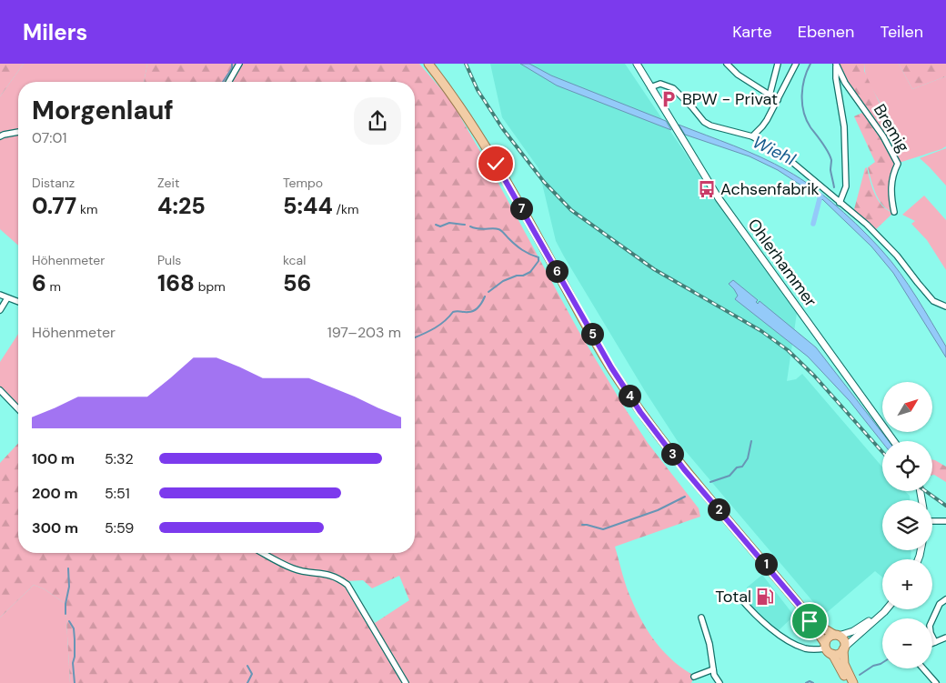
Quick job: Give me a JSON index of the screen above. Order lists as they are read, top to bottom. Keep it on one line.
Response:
{"streets":{"street":["Bremig","Ohlerhammer"]},"water":["Wiehl"],"places":{"parking":["BPW - Privat"],"bus stop":["Achsenfabrik"],"fuel station":["Total"]},"north":"top right","page":{"header":"Milers","nav":["Karte","Ebenen","Teilen"],"heading":["Morgenlauf","07:01"],"stats":[["Distanz","0.77 km"],["Zeit","4:25"],["Tempo","5:44 /km"],["Höhenmeter","6 m"],["Puls","168 bpm"],["kcal","56"]],"pins":["7","6","5","4","3","2","1"],"chart":["Höhenmeter","197–203 m"],"map_buttons":["+","−"],"list":[{"name":"100 m","note":"5:32"},{"name":"200 m","note":"5:51"},{"name":"300 m","note":"5:59"}]}}
